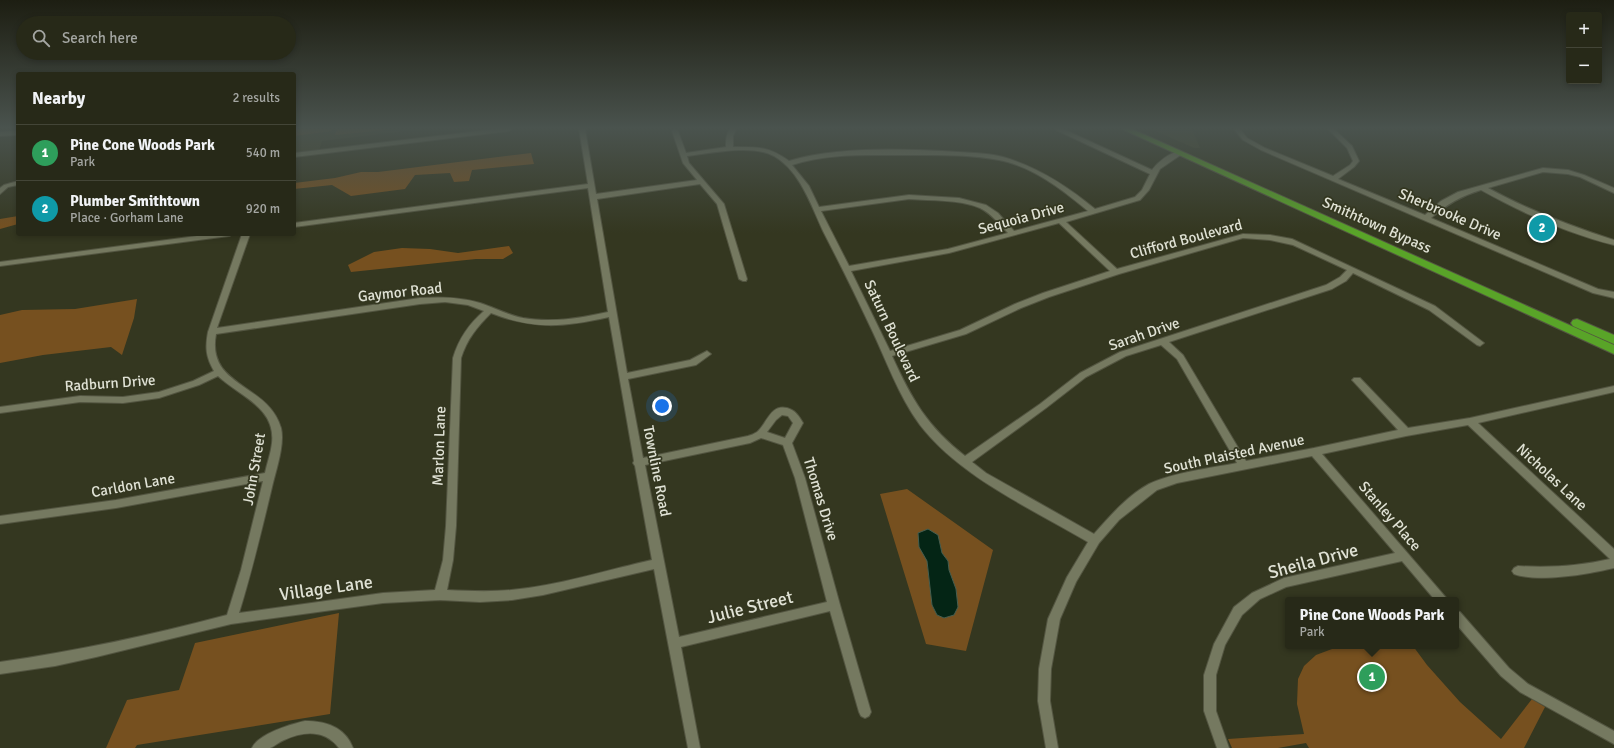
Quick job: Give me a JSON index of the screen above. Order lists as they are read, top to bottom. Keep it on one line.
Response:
{"streets":{"highway":["Smithtown Bypass"],"street":["Sherbrooke Drive","Sequoia Drive","Clifford Boulevard","Gaymor Road","Saturn Boulevard","Sarah Drive","Radburn Drive","Marlon Lane","South Plaisted Avenue","John Street","Townline Road","Nicholas Lane","Carldon Lane","Thomas Drive","Stanley Place","Sheila Drive","Village Lane","Julie Street"]},"crossings":[["Sequoia Drive","Saturn Boulevard"],["Clifford Boulevard","Saturn Boulevard"],["Clifford Boulevard","Sarah Drive"],["Gaymor Road","Marlon Lane"],["Gaymor Road","John Street"],["Gaymor Road","Townline Road"],["Saturn Boulevard","Sarah Drive"],["Saturn Boulevard","South Plaisted Avenue"],["Radburn Drive","John Street"],["Marlon Lane","Village Lane"],["South Plaisted Avenue","Nicholas Lane"],["South Plaisted Avenue","Stanley Place"],["John Street","Carldon Lane"],["John Street","Village Lane"],["Townline Road","Village Lane"],["Townline Road","Julie Street"],["Thomas Drive","Julie Street"],["Stanley Place","Sheila Drive"]],"page":{"map_buttons":["+","−"],"search":"Search here","heading":["Nearby","2 results"],"list":[{"mark":"1","name":"Pine Cone Woods Park","note":"Park","value":"540 m"},{"mark":"2","name":"Plumber Smithtown","note":"Place · Gorham Lane","value":"920 m"}],"pins":["2","1"],"popup":["Pine Cone Woods Park","Park"]}}
